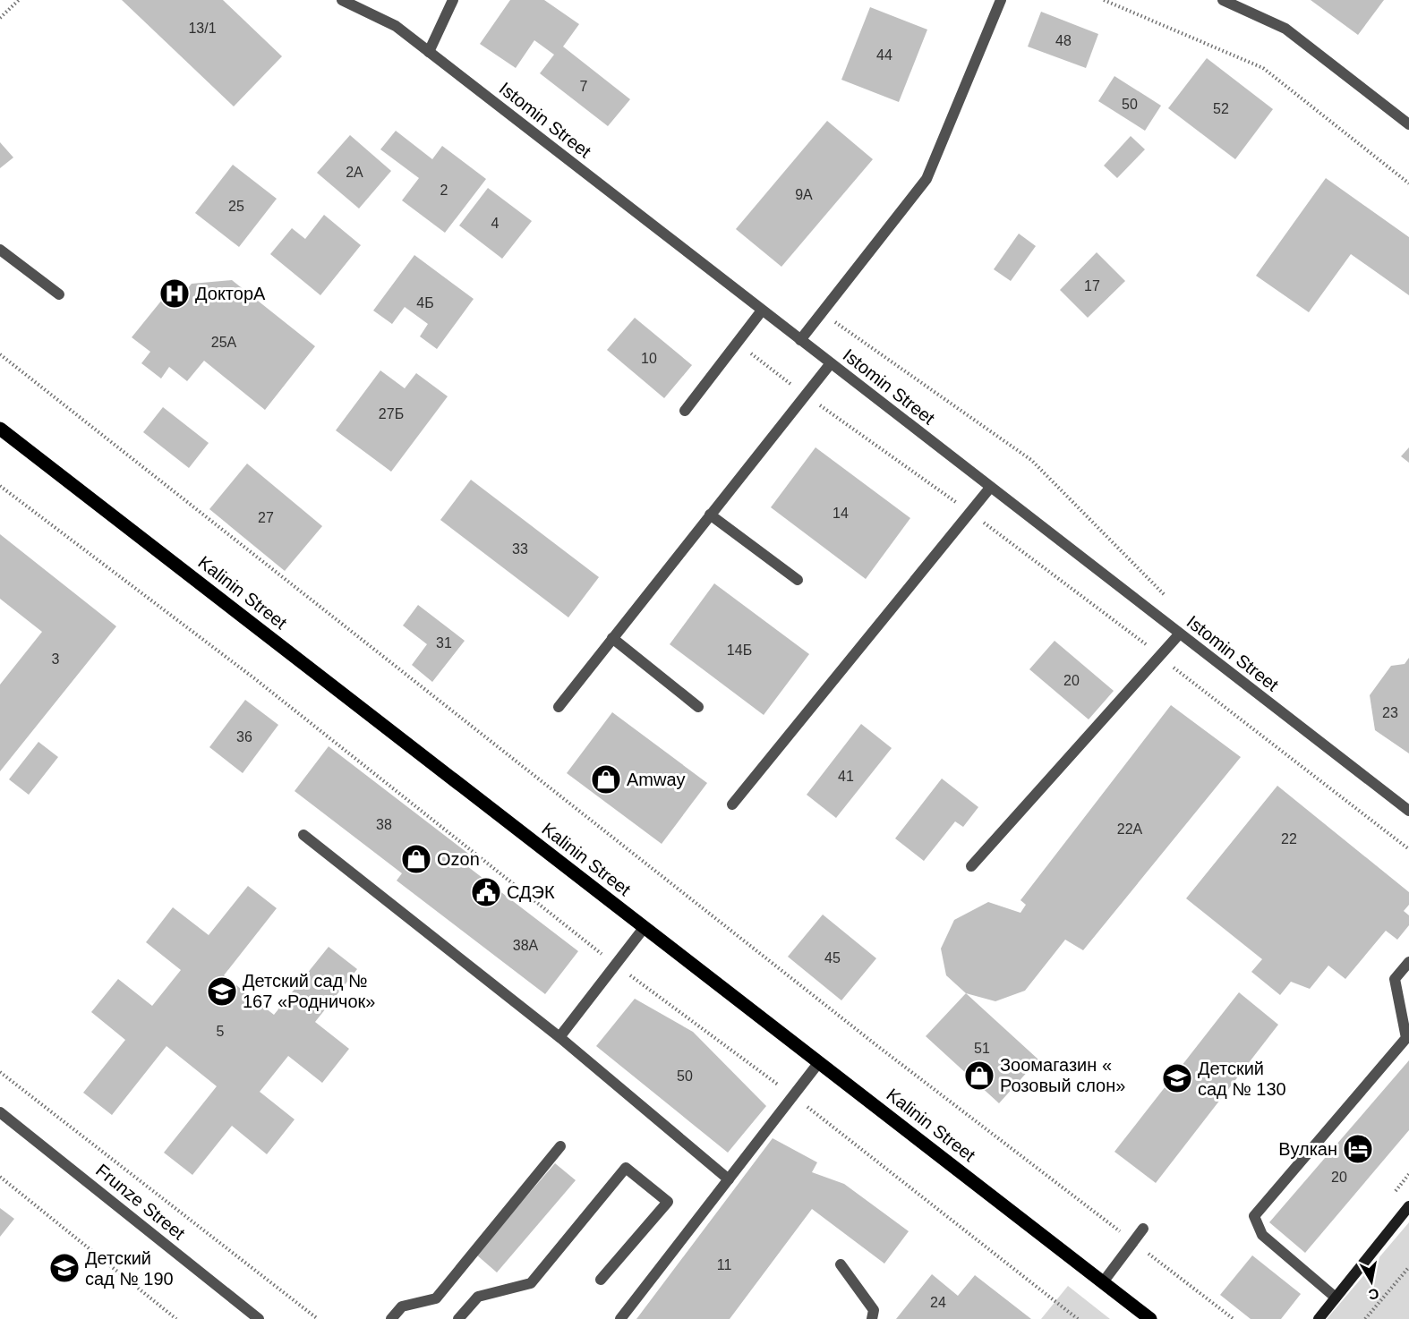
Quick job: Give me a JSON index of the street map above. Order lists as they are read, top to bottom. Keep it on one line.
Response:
{"streets":{"main road":["Kalinin Street"],"street":["Istomin Street","Frunze Street"]},"places":{"hospital":["ДокторА"],"shop":["Amway","Ozon","Зоомагазин « Розовый слон»"],"public building":["СДЭК"],"school or university":["Детский сад № 167 «Родничок»","Детский сад № 130","Детский сад № 190"],"hotel":["Вулкан"]},"house_numbers":["13/1","48","44","7","50","52","2А","2","9А","25","4","17","4Б","25А","10","27Б","14","27","33","31","14Б","3","20","23","36","41","38","22А","22","38А","45","5","51","50","20","11","24"],"north":"bottom"}
